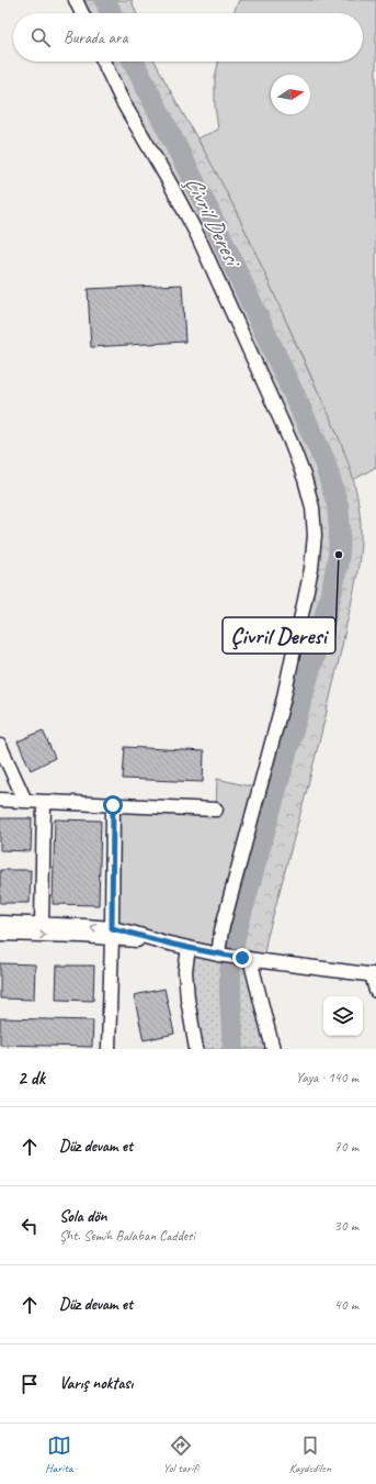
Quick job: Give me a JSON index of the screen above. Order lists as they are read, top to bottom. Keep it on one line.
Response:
{"water":["Çivril Deresi"],"places":["Çivril Deresi"],"north":"right","page":{"search":"Burada ara","heading":["2 dk","Yaya · 140 m"],"list":[["Düz devam et","70 m"],["Sola dön","Şht. Semih Balaban Caddesi","30 m"],["Düz devam et","40 m"],"Varış noktası"],"nav":["Harita","Yol tarifi","Kaydedilen"]}}
